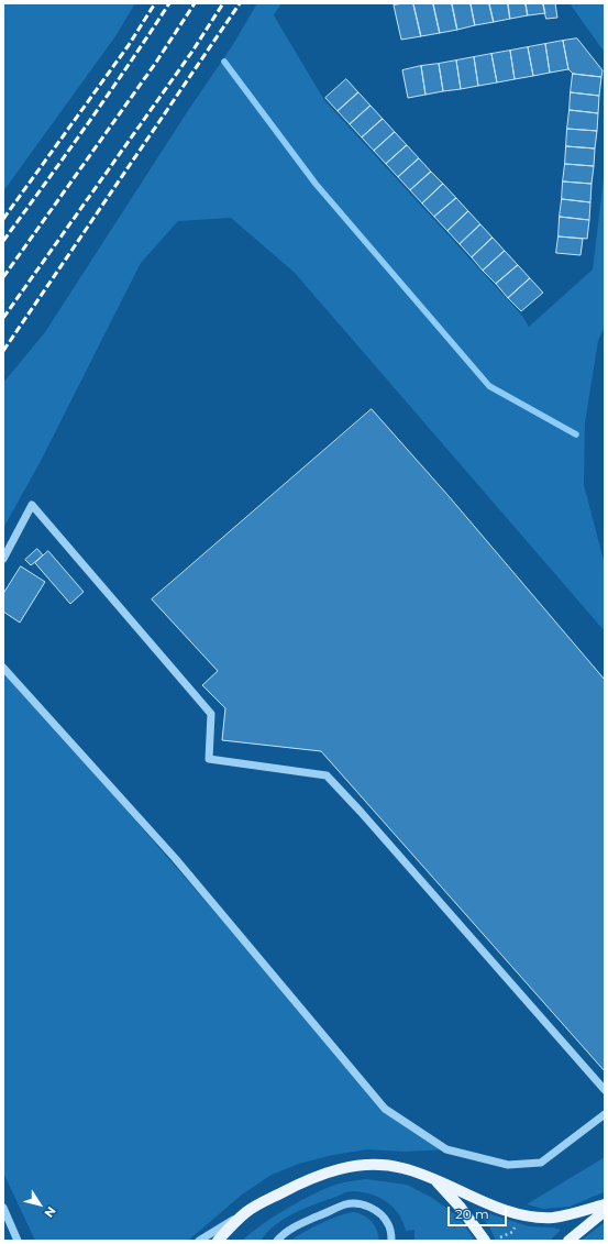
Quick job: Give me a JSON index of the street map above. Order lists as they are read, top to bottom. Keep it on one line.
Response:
{"scale_bar":"20 m","north":"bottom right"}
